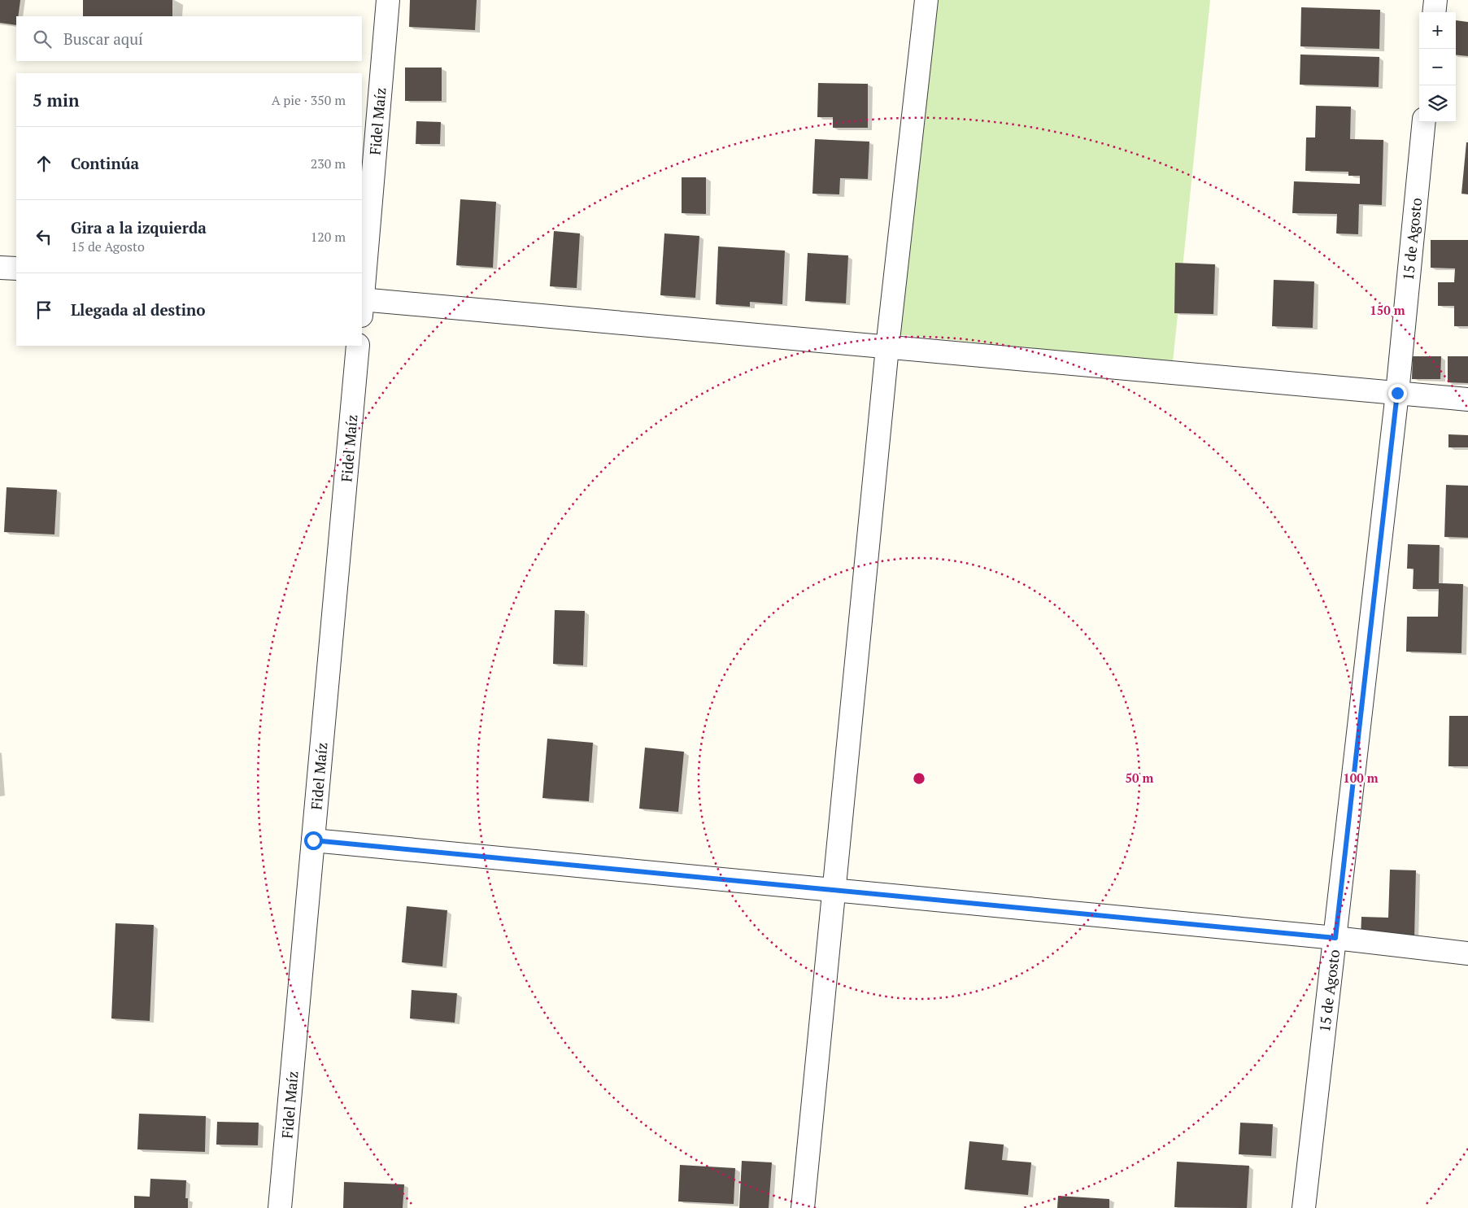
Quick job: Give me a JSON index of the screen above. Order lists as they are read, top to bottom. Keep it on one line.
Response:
{"streets":{"street":["Fidel Maíz","15 de Agosto"]},"page":{"map_buttons":["+","−"],"search":"Buscar aquí","heading":["5 min","A pie · 350 m"],"list":[["Continúa","230 m"],["Gira a la izquierda","15 de Agosto","120 m"],"Llegada al destino"]},"rings":["150 m","50 m","100 m"]}
